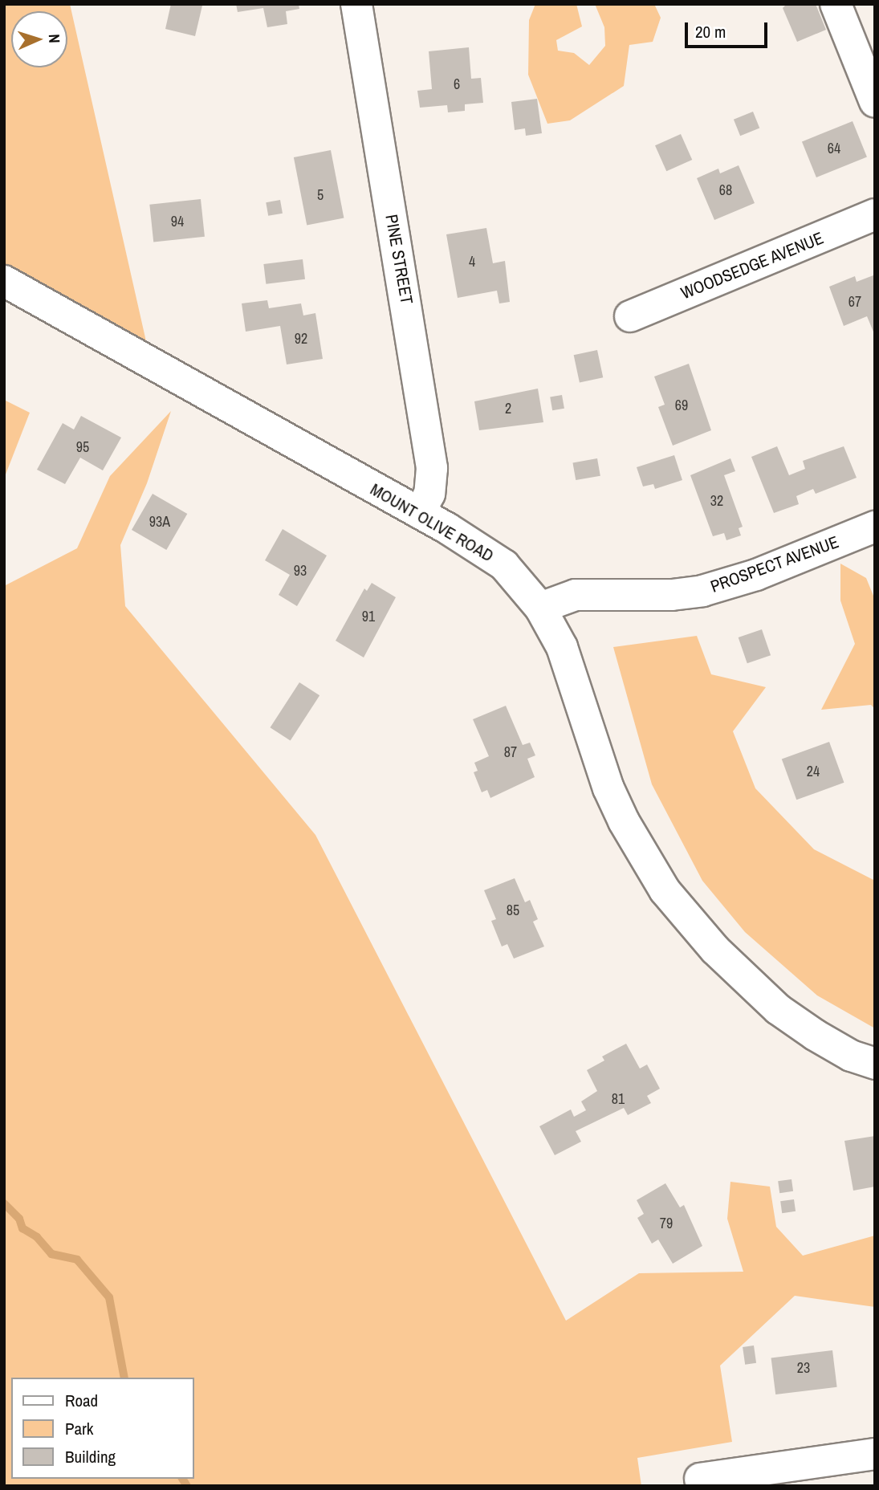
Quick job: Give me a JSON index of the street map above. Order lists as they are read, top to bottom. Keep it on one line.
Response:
{"streets":{"street":["PINE STREET","WOODSEDGE AVENUE","MOUNT OLIVE ROAD","PROSPECT AVENUE"]},"crossings":[["PINE STREET","MOUNT OLIVE ROAD"],["MOUNT OLIVE ROAD","PROSPECT AVENUE"]],"house_numbers":["6","64","68","5","94","4","67","92","69","2","95","32","93A","93","91","87","24","85","81","79","23"],"legend":["Road","Park","Building"],"scale_bar":"20 m","north":"right"}
